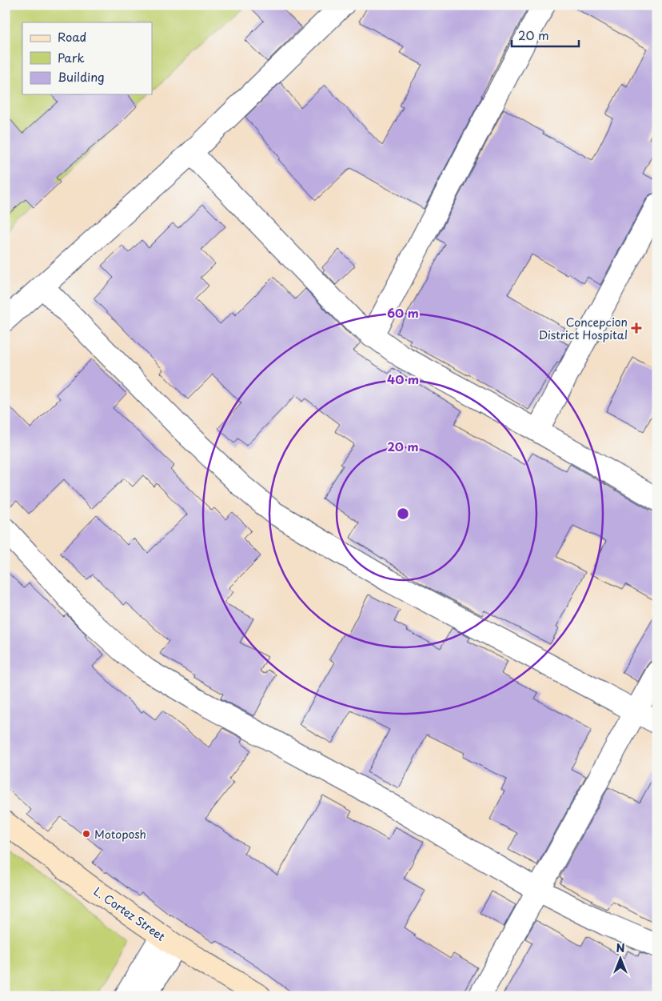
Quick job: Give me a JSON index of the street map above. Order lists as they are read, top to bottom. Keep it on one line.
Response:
{"streets":{"main road":["L. Cortez Street"]},"places":{"health":["Concepcion District Hospital"],"other":["Motoposh"]},"legend":["Road","Park","Building"],"scale_bar":"20 m","north":"top","rings":["60 m","40 m","20 m"]}
